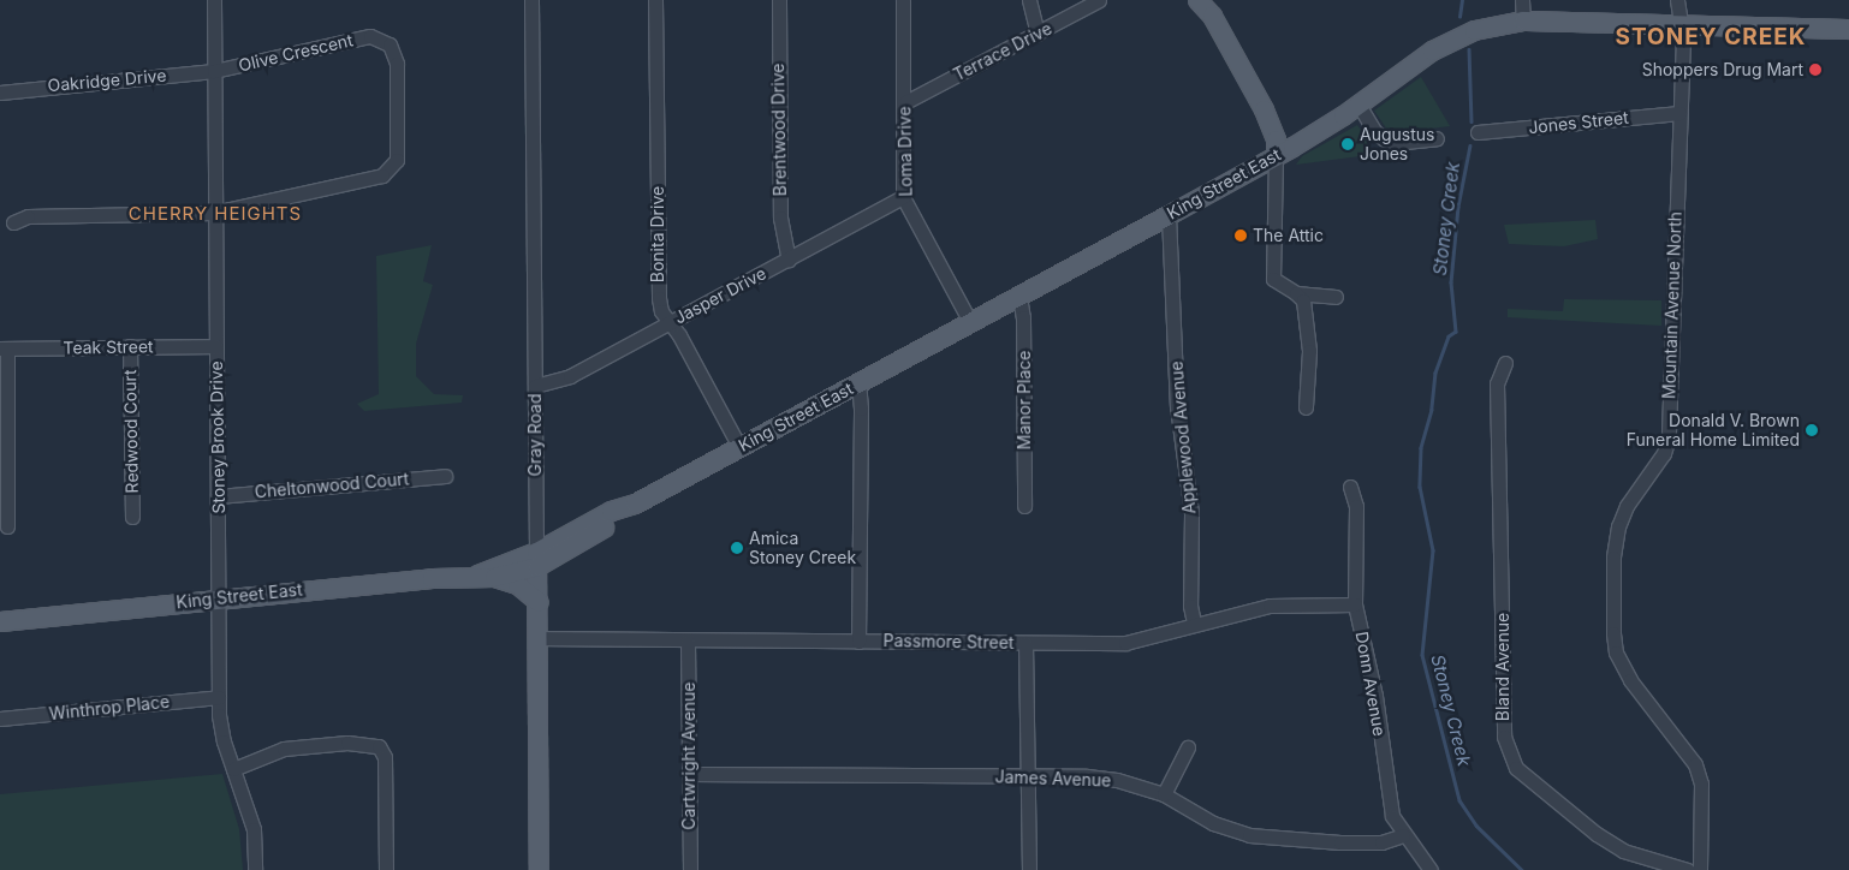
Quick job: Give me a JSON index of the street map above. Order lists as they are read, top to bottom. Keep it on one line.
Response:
{"streets":{"main road":["King Street East","Gray Road"],"street":["Terrace Drive","Olive Crescent","Oakridge Drive","Jones Street","Brentwood Drive","Loma Drive","Bonita Drive","Jasper Drive","Mountain Avenue North","Teak Street","Manor Place","Redwood Court","Stoney Brook Drive","Applewood Avenue","Cheltonwood Court","Passmore Street","Bland Avenue","Donn Avenue","Winthrop Place","Cartwright Avenue","James Avenue"]},"crossings":[["Terrace Drive","Loma Drive"],["Olive Crescent","Oakridge Drive"],["Olive Crescent","Stoney Brook Drive"],["Oakridge Drive","Stoney Brook Drive"],["Jones Street","Mountain Avenue North"],["Brentwood Drive","Jasper Drive"],["Loma Drive","King Street East"],["Loma Drive","Jasper Drive"],["King Street East","Bonita Drive"],["King Street East","Mountain Avenue North"],["King Street East","Manor Place"],["King Street East","Gray Road"],["King Street East","Stoney Brook Drive"],["King Street East","Applewood Avenue"],["Bonita Drive","Jasper Drive"],["Jasper Drive","Gray Road"],["Teak Street","Redwood Court"],["Teak Street","Stoney Brook Drive"],["Gray Road","Passmore Street"],["Stoney Brook Drive","Cheltonwood Court"],["Stoney Brook Drive","Winthrop Place"],["Applewood Avenue","Passmore Street"],["Passmore Street","Donn Avenue"],["Passmore Street","Cartwright Avenue"],["Donn Avenue","James Avenue"],["Cartwright Avenue","James Avenue"]],"districts":["STONEY CREEK","CHERRY HEIGHTS"],"water":["Stoney Creek"],"places":["Shoppers Drug Mart","Augustus Jones","The Attic","Donald V. Brown Funeral Home Limited","Amica Stoney Creek"]}
